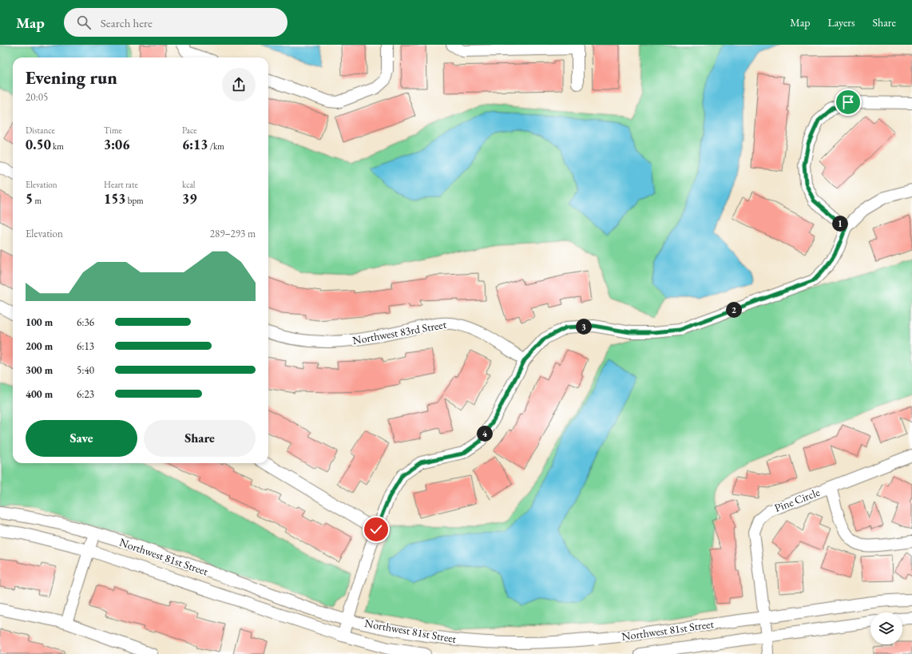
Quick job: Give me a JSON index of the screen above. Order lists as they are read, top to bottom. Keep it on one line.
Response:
{"streets":{"street":["Northwest 83rd Street","Pine Circle","Northwest 81st Street"]},"crossings":[["Pine Circle","Northwest 81st Street"]],"page":{"header":"Map","search":"Search here","nav":["Map","Layers","Share"],"heading":["Evening run","20:05"],"stats":[["Distance","0.50 km"],["Time","3:06"],["Pace","6:13 /km"],["Elevation","5 m"],["Heart rate","153 bpm"],["kcal","39"]],"pins":["1","2","3","4"],"chart":["Elevation","289–293 m"],"list":[{"name":"100 m","note":"6:36"},{"name":"200 m","note":"6:13"},{"name":"300 m","note":"5:40"},{"name":"400 m","note":"6:23"}],"buttons":["Save","Share"]}}
